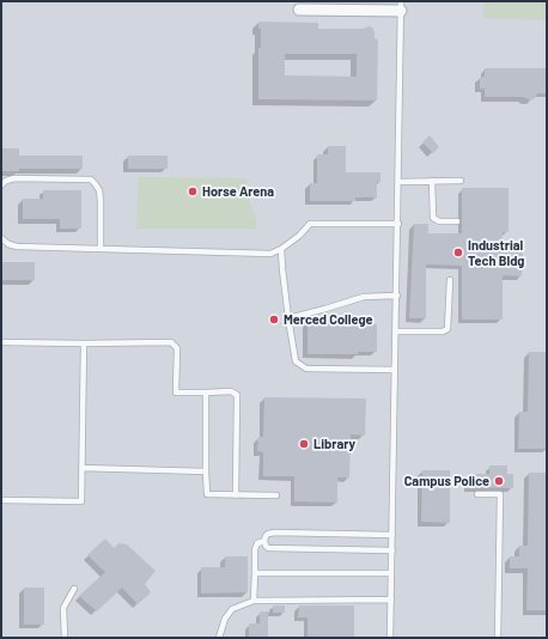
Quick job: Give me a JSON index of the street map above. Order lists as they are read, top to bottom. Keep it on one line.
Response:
{"places":["Horse Arena","Industrial Tech Bldg","Merced College","Library","Campus Police"]}
